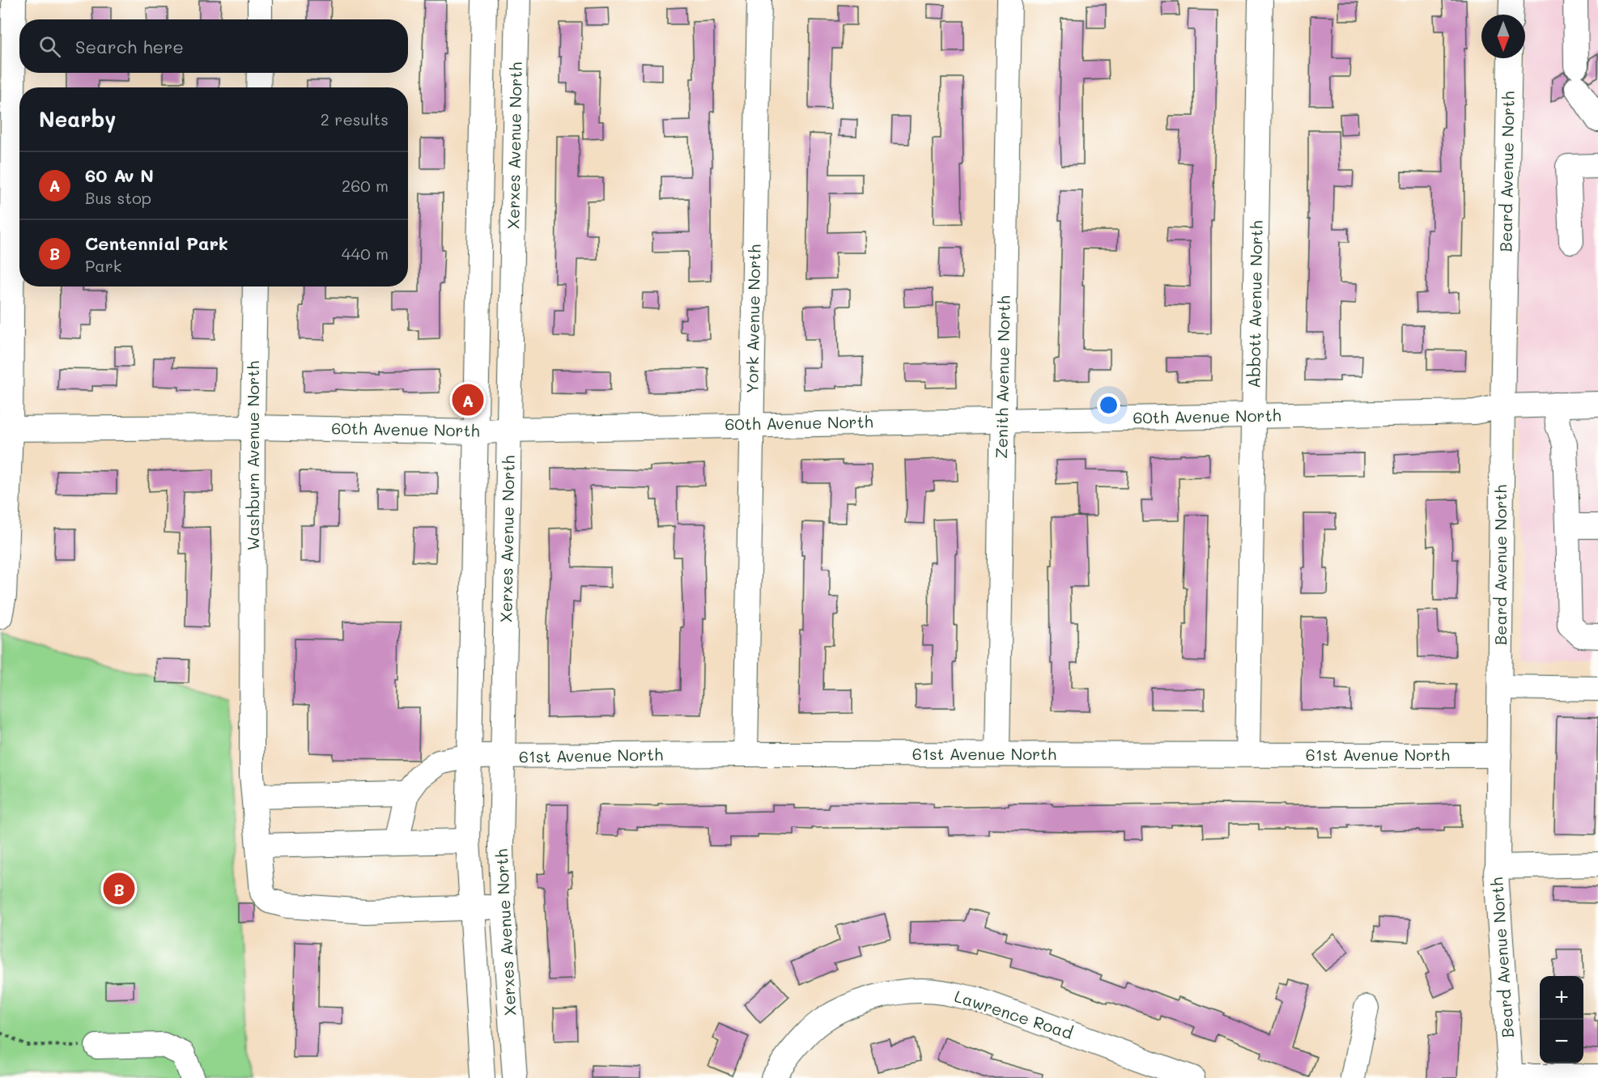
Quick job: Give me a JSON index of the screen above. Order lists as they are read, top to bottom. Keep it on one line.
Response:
{"streets":{"street":["Xerxes Avenue North","Beard Avenue North","Abbott Avenue North","York Avenue North","Zenith Avenue North","60th Avenue North","Washburn Avenue North","61st Avenue North","Lawrence Road"]},"crossings":[["Xerxes Avenue North","60th Avenue North"],["Xerxes Avenue North","Washburn Avenue North"],["Xerxes Avenue North","61st Avenue North"],["Beard Avenue North","60th Avenue North"],["Beard Avenue North","61st Avenue North"],["Abbott Avenue North","60th Avenue North"],["Abbott Avenue North","61st Avenue North"],["York Avenue North","60th Avenue North"],["York Avenue North","61st Avenue North"],["Zenith Avenue North","60th Avenue North"],["Zenith Avenue North","61st Avenue North"],["60th Avenue North","Washburn Avenue North"]],"north":"bottom","page":{"search":"Search here","heading":["Nearby","2 results"],"list":[{"mark":"A","name":"60 Av N","note":"Bus stop","value":"260 m"},{"mark":"B","name":"Centennial Park","note":"Park","value":"440 m"}],"pins":["A","B"],"map_buttons":["+","−"]}}
